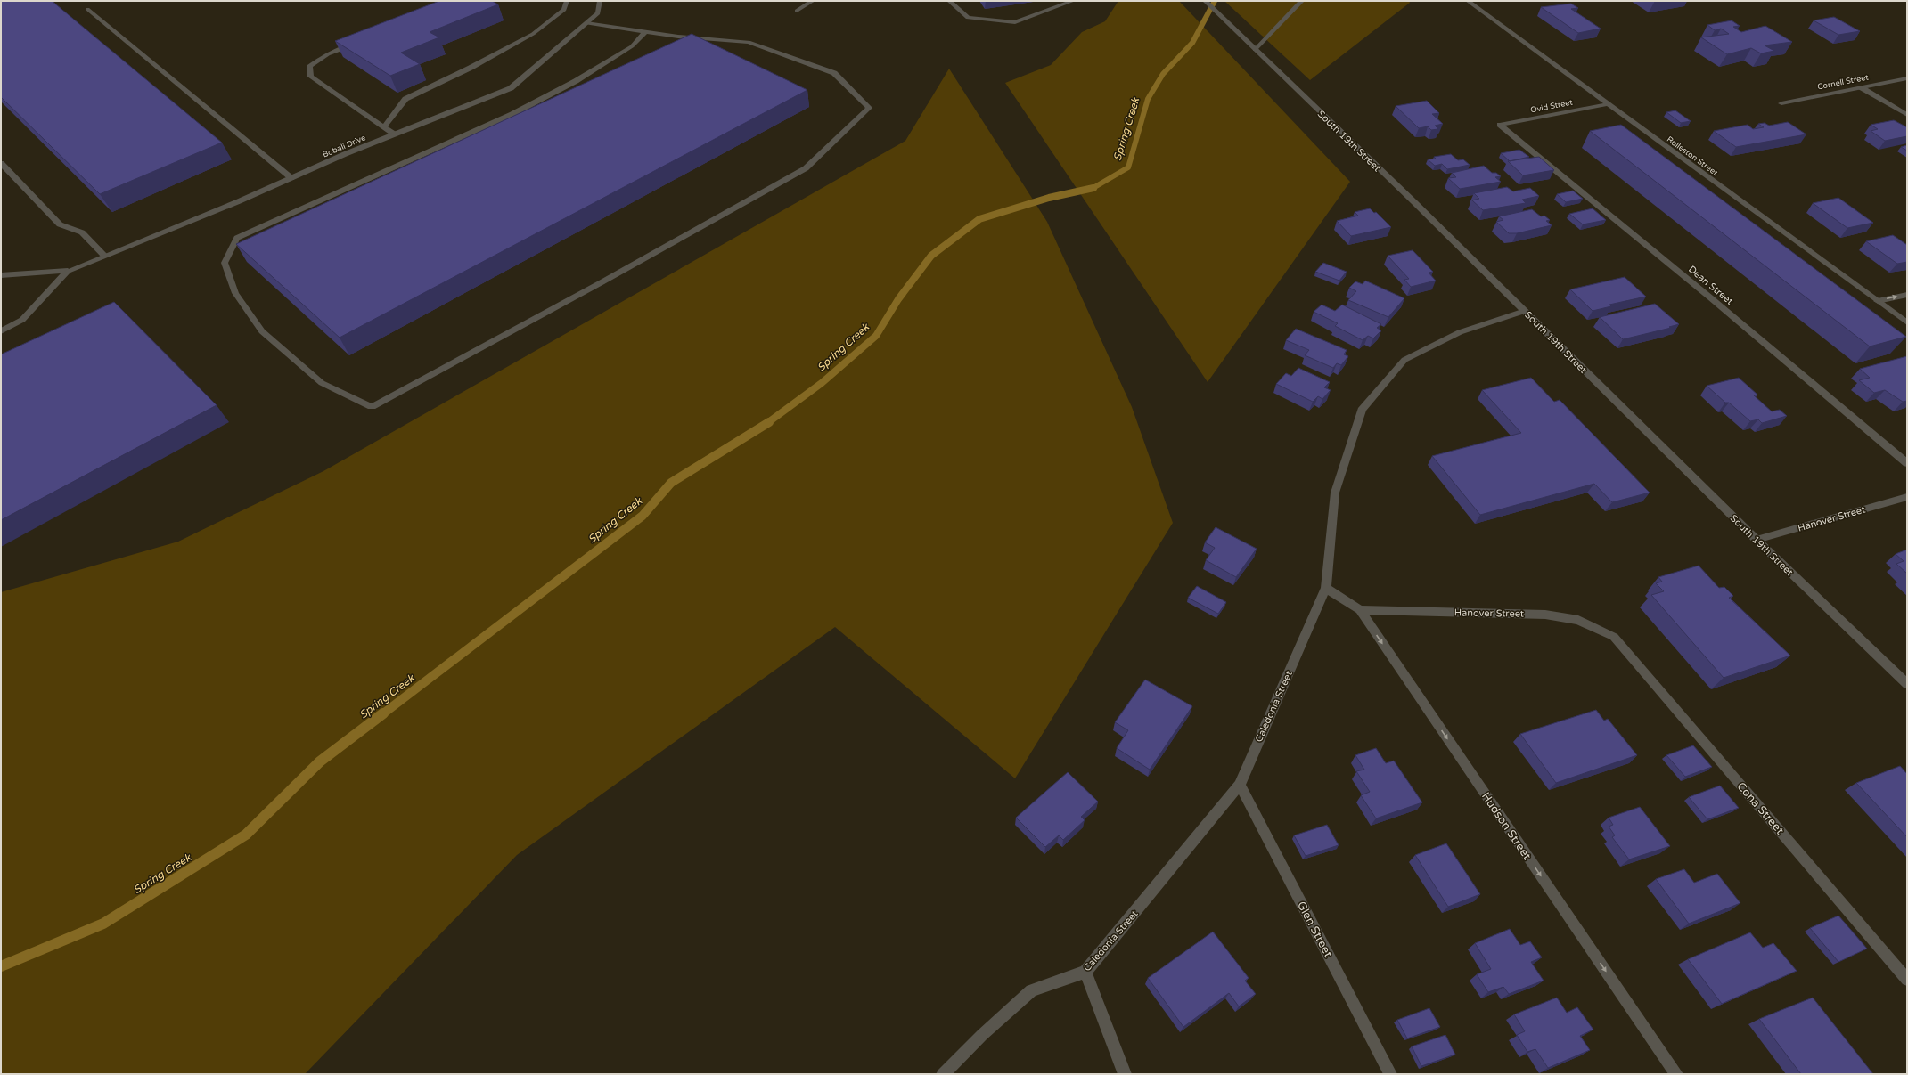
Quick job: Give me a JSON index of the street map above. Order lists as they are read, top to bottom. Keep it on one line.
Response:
{"streets":{"street":["Cornell Street","Ovid Street","South 19th Street","Bobali Drive","Rolleston Street","Dean Street","Hanover Street","Caledonia Street","Cona Street","Hudson Street","Glen Street"]},"crossings":[["Ovid Street","Rolleston Street"],["Ovid Street","Dean Street"],["South 19th Street","Hanover Street"],["South 19th Street","Caledonia Street"],["Hanover Street","Cona Street"],["Hanover Street","Hudson Street"],["Caledonia Street","Hudson Street"],["Caledonia Street","Glen Street"]],"one_way":["Hudson Street"],"water":["Spring Creek"]}
